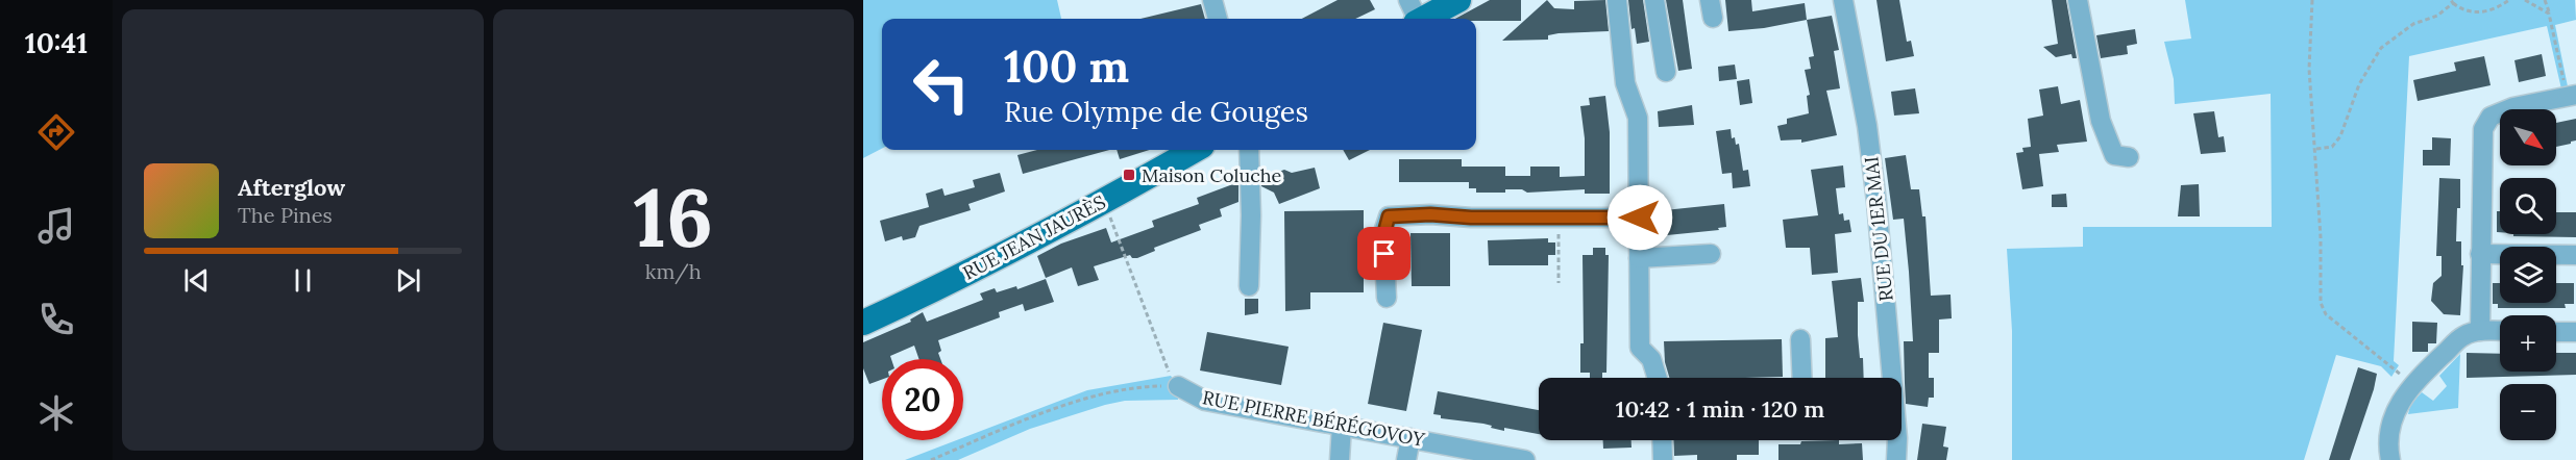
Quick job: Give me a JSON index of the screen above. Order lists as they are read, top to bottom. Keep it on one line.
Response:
{"streets":{"main road":["RUE JEAN JAURÈS"],"street":["RUE DU 1ER MAI","RUE PIERRE BÉRÉGOVOY"]},"places":{"transit":["Maison Coluche"]},"north":"bottom right","page":{"tabs":"10:41","tile":["16","km/h"],"turn":["100 m","Rue Olympe de Gouges"],"map_buttons":["+","−"],"song":["Afterglow","The Pines"],"limit":"20","trip":"10:42 · 1 min · 120 m"}}
